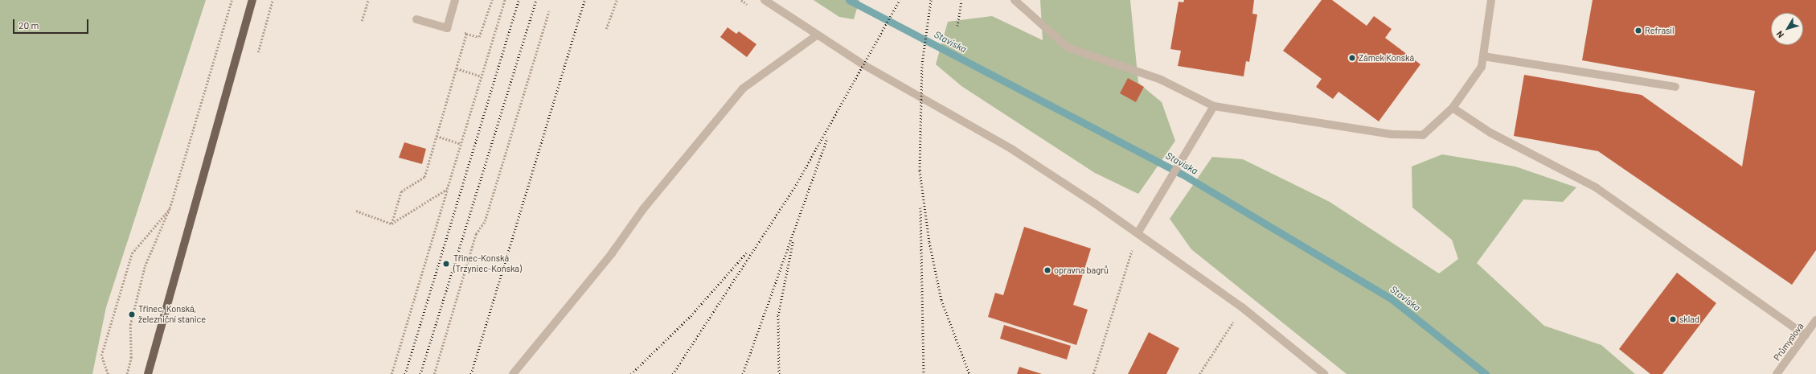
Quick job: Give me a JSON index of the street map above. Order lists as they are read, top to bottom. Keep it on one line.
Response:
{"streets":{"street":["Průmyslová"]},"water":["Staviska"],"places":["Refrasil","Zámek Konská","Třinec-Konská (Trzyniec-Końska)","opravna bagrů","Třinec, Konská, železniční stanice","sklad"],"scale_bar":"20 m","north":"bottom left"}
